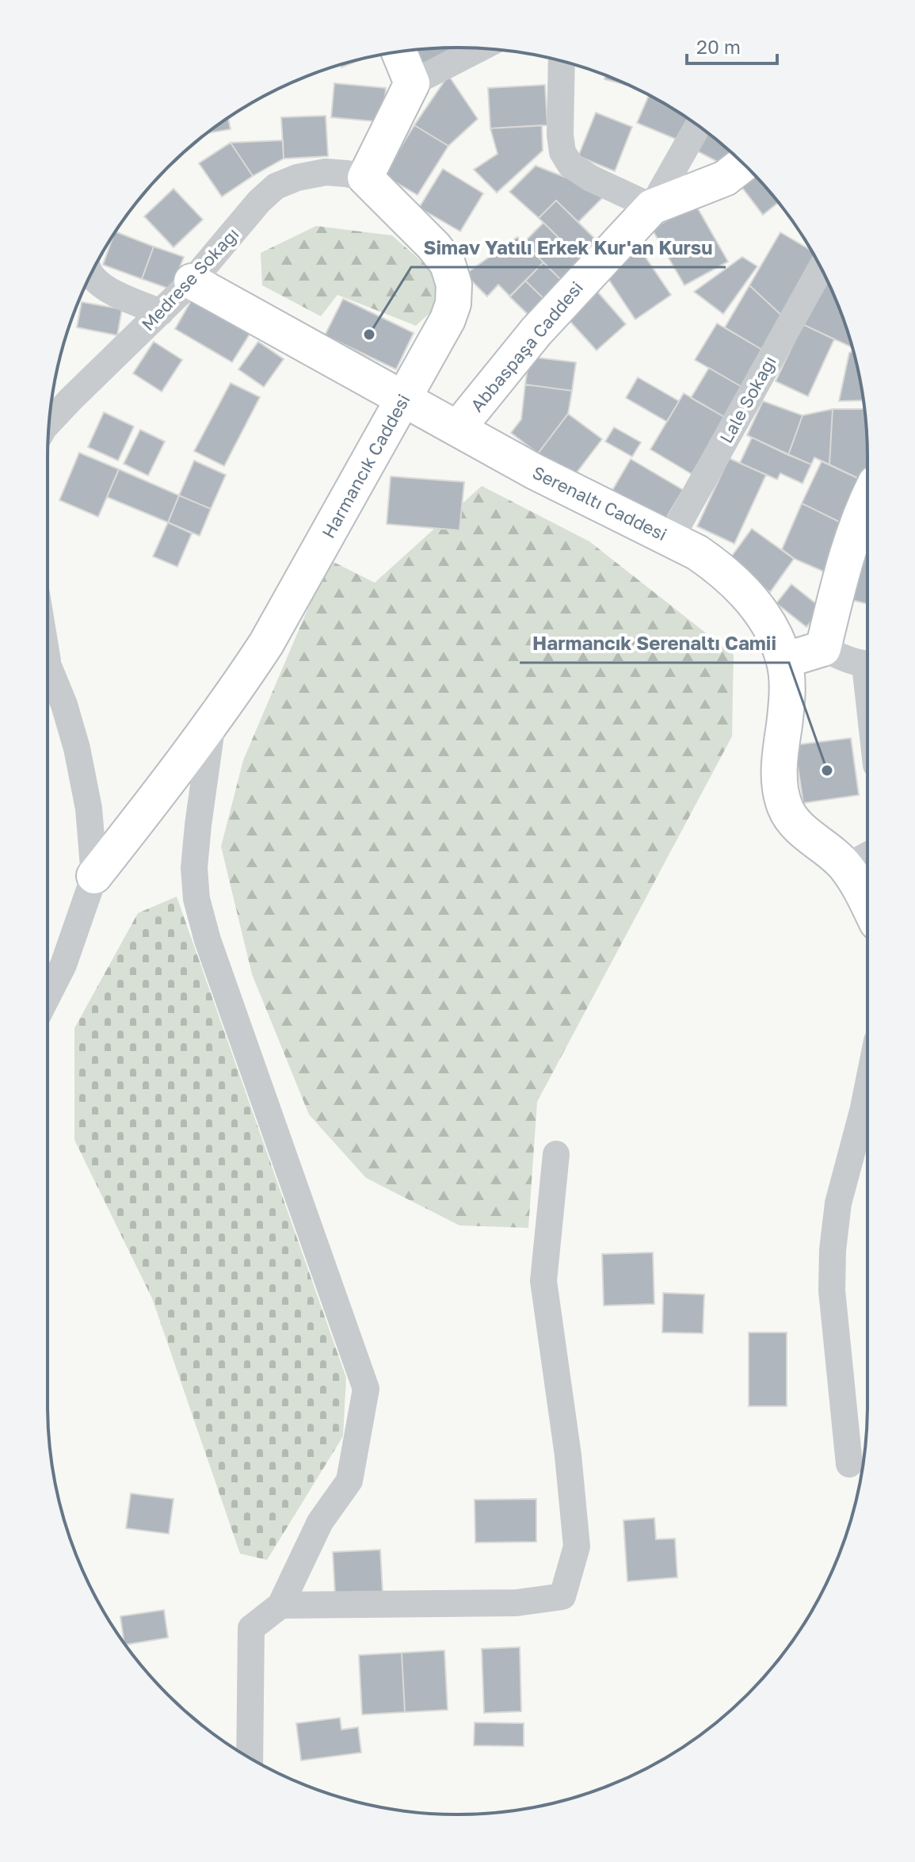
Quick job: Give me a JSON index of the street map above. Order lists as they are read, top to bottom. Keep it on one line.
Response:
{"streets":{"street":["Medrese Sokağı","Abbaspaşa Caddesi","Lale Sokağı","Harmancık Caddesi","Serenaltı Caddesi"]},"crossings":[["Medrese Sokağı","Harmancık Caddesi"],["Medrese Sokağı","Serenaltı Caddesi"],["Abbaspaşa Caddesi","Serenaltı Caddesi"],["Lale Sokağı","Serenaltı Caddesi"],["Harmancık Caddesi","Serenaltı Caddesi"]],"places":["Simav Yatılı Erkek Kur'an Kursu","Harmancık Serenaltı Camii"],"scale_bar":"20 m"}
